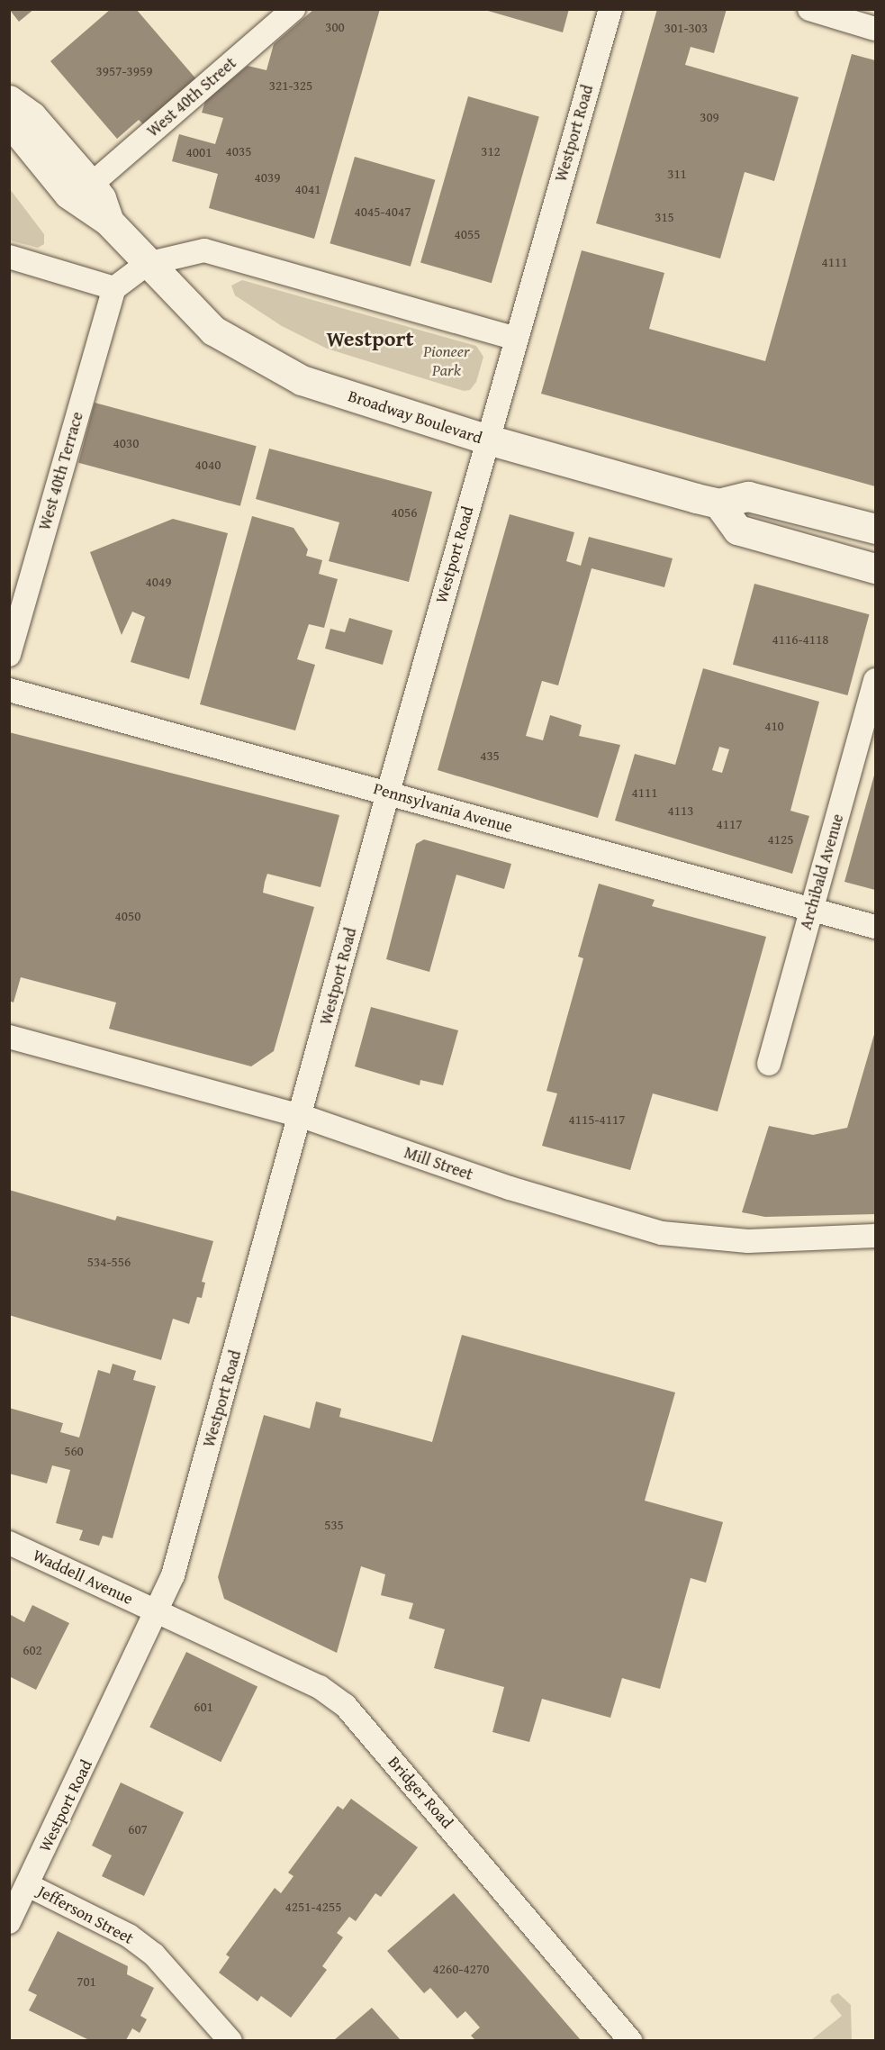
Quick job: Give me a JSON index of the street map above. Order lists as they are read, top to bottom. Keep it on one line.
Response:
{"streets":{"main road":["Broadway Boulevard"],"street":["West 40th Street","Westport Road","West 40th Terrace","Pennsylvania Avenue","Archibald Avenue","Mill Street","Waddell Avenue","Bridger Road","Jefferson Street"]},"crossings":[["West 40th Street","Broadway Boulevard"],["Westport Road","Broadway Boulevard"],["Westport Road","Pennsylvania Avenue"],["Westport Road","Mill Street"],["Westport Road","Waddell Avenue"],["Westport Road","Bridger Road"],["Westport Road","Jefferson Street"],["Pennsylvania Avenue","Archibald Avenue"],["Waddell Avenue","Bridger Road"]],"districts":["Westport"],"parks":["Pioneer Park"],"house_numbers":["300","301-303","3957-3959","321-325","309","4035","312","4001","311","4039","4041","4045-4047","315","4055","4111","4030","4040","4056","4049","4116-4118","410","435","4111","4113","4117","4125","4050","4115-4117","534-556","560","535","602","601","607","4251-4255","4260-4270","701"]}
